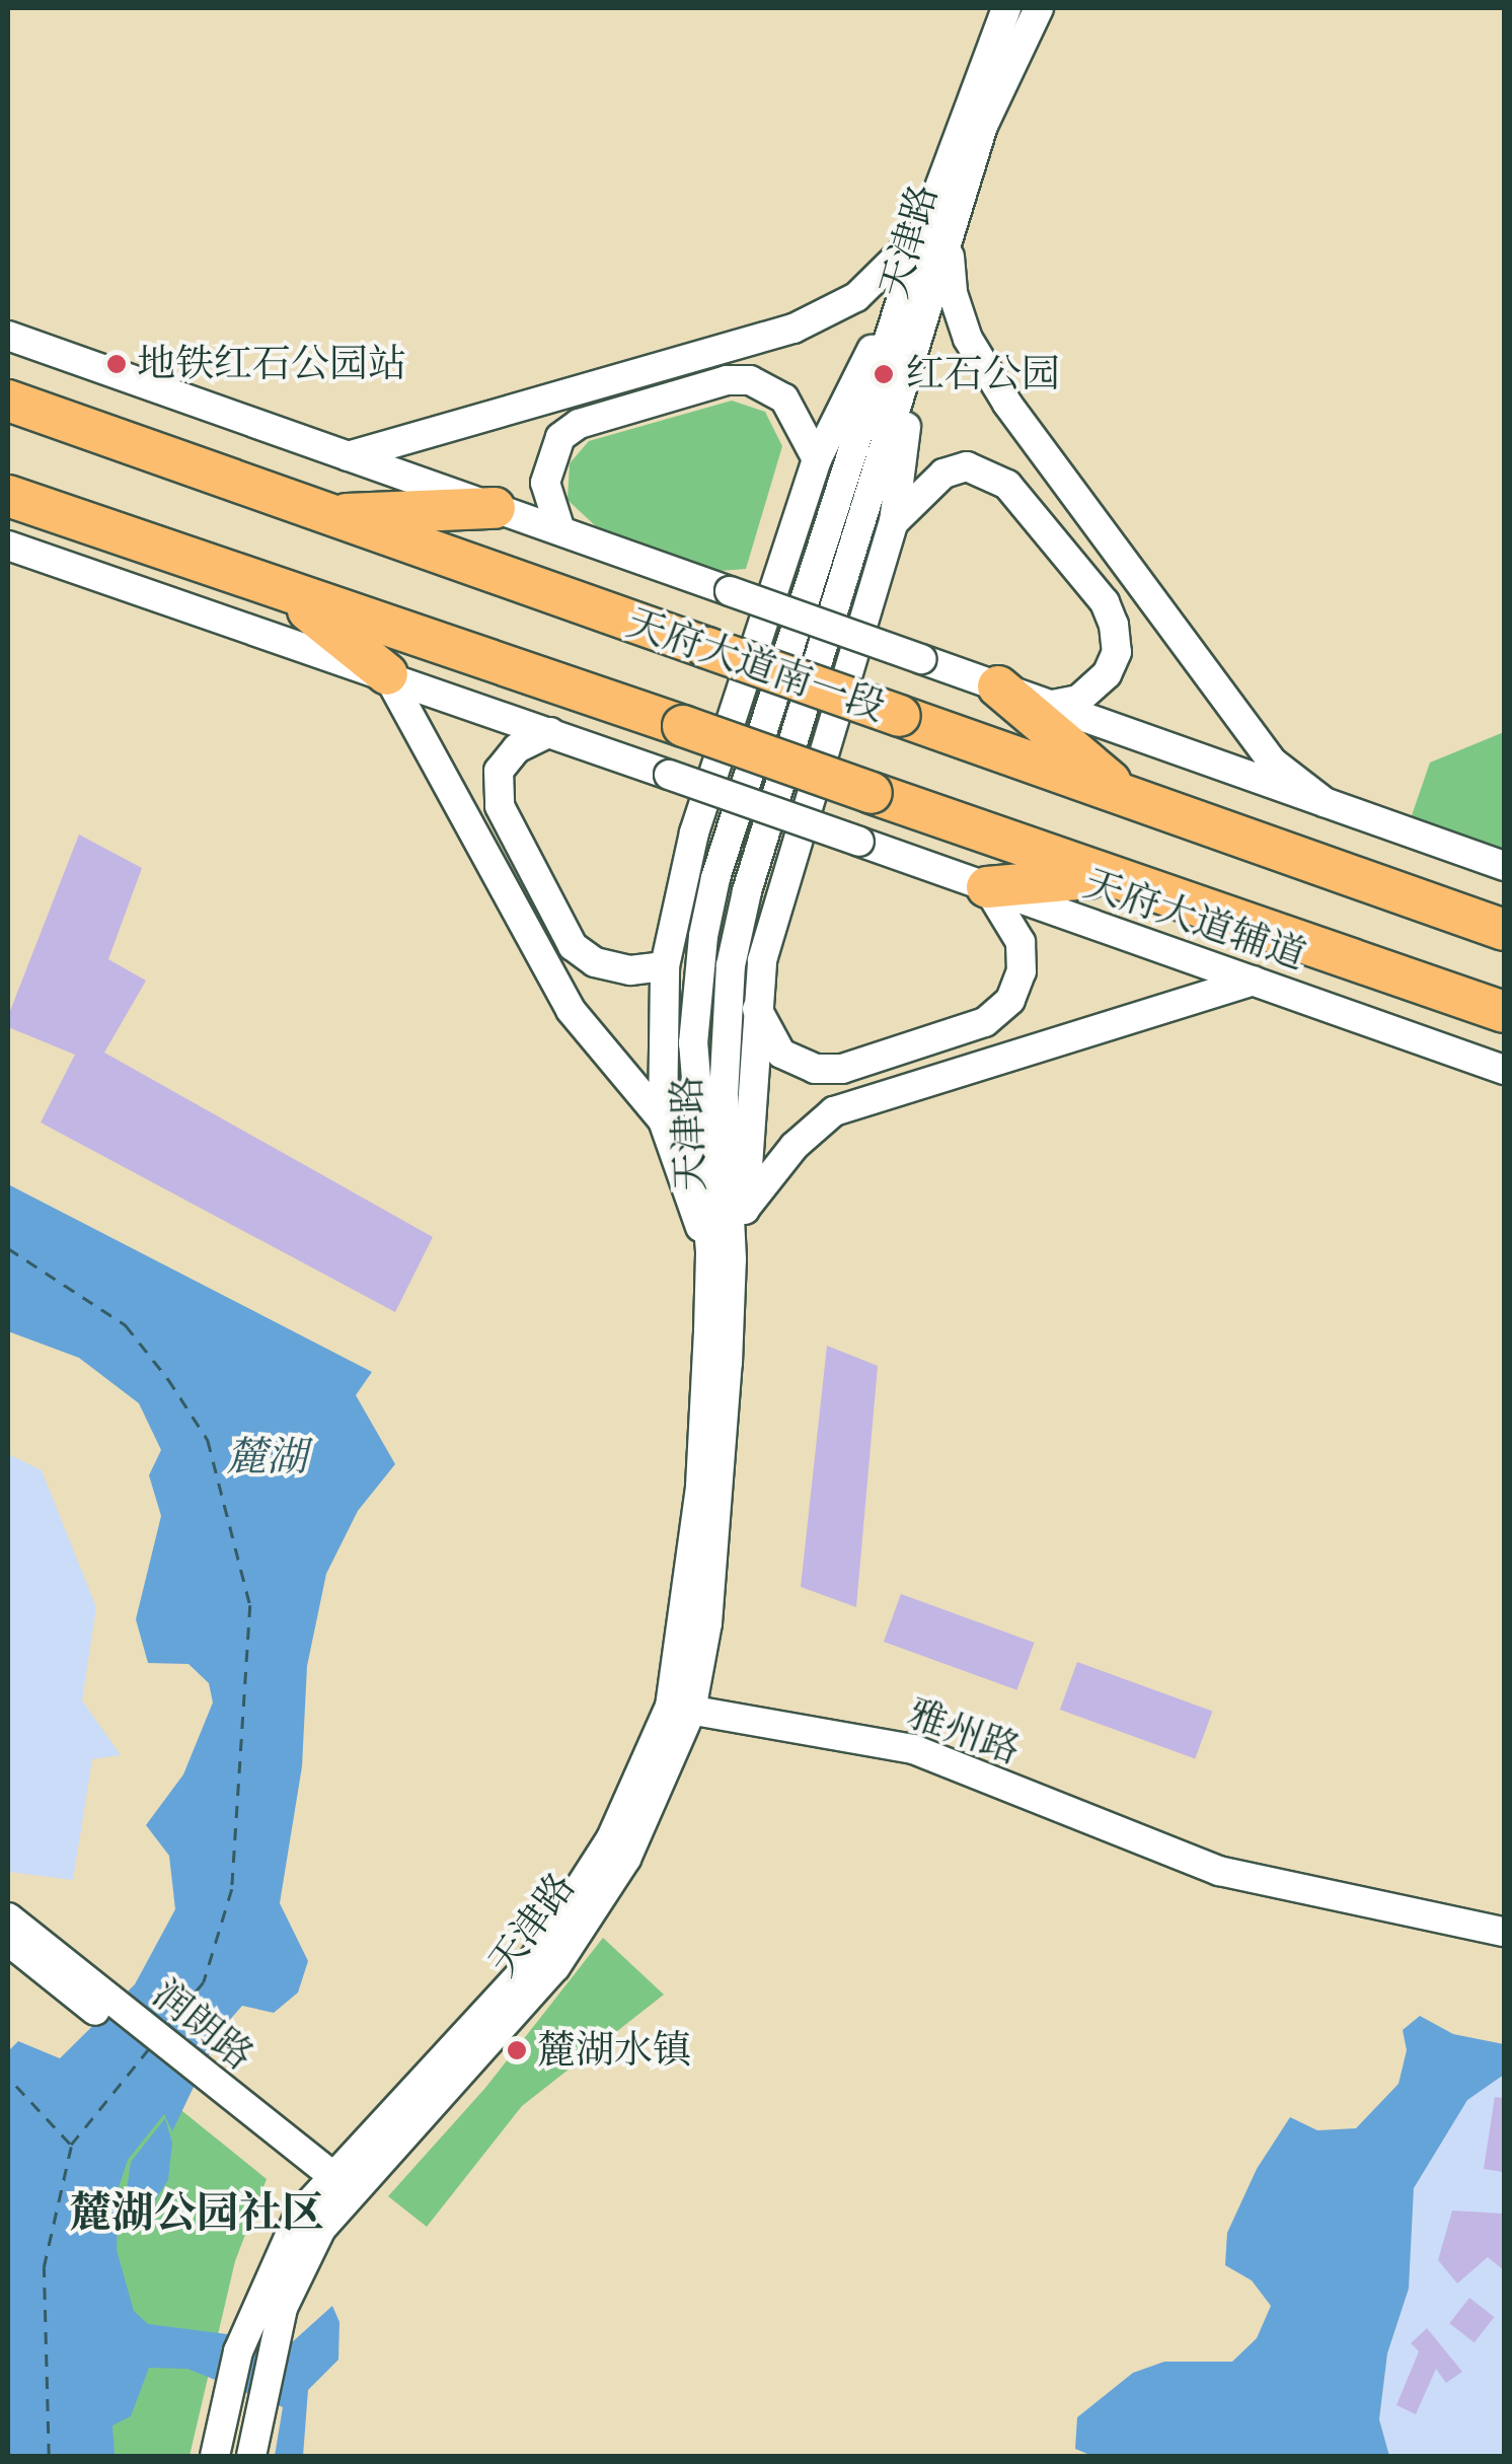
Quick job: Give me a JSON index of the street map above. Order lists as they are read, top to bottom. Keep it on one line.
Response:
{"streets":{"highway":["天府大道南一段"],"street":["天津路","天府大道辅道","雅州路","润朗路"]},"crossings":[["天津路","雅州路"],["天津路","润朗路"]],"districts":["麓湖公园社区"],"water":["麓湖"],"places":["地铁红石公园站","红石公园","麓湖水镇"]}
